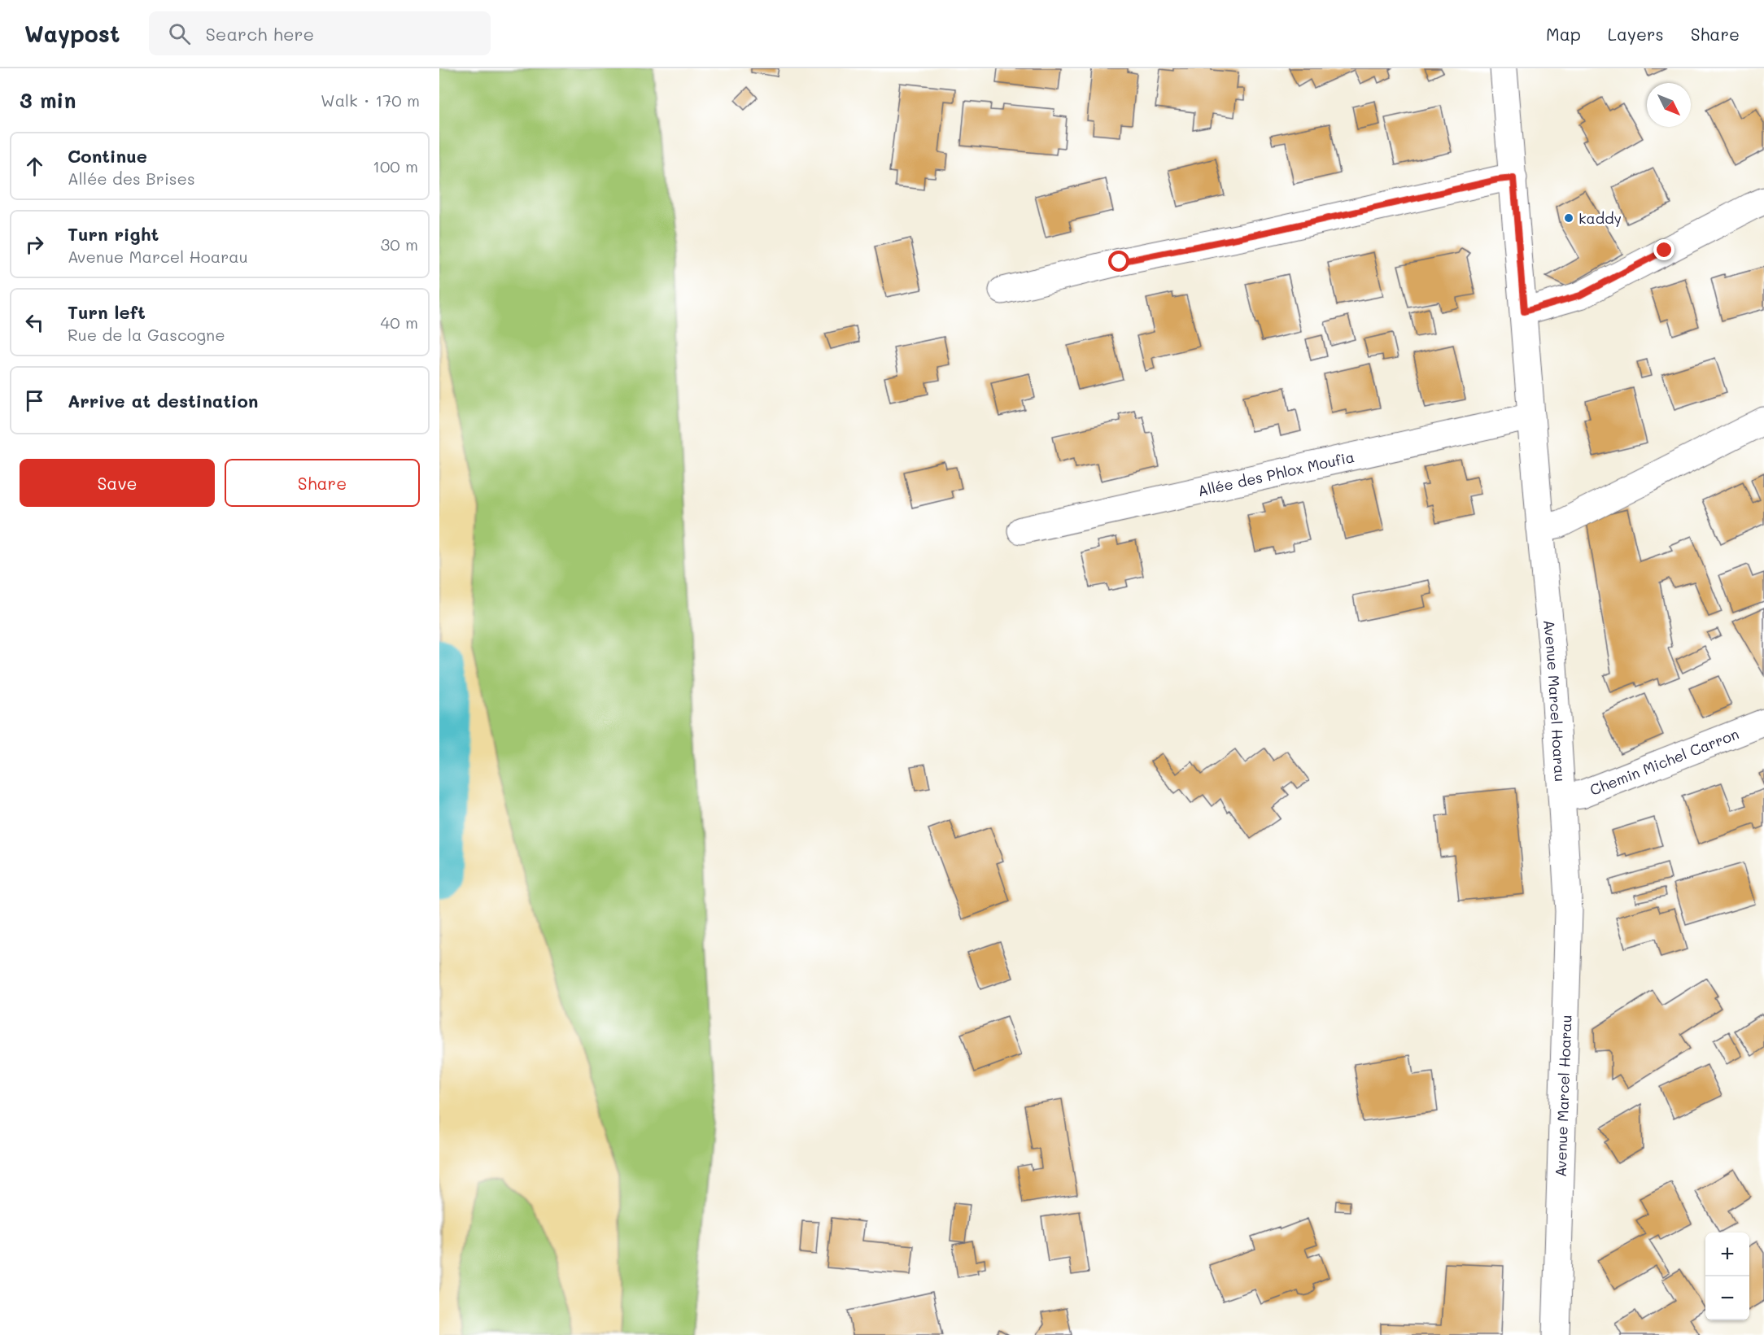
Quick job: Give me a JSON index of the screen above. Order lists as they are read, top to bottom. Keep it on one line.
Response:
{"streets":{"street":["Allée des Phlox Moufia","Avenue Marcel Hoarau","Chemin Michel Carron"]},"crossings":[["Allée des Phlox Moufia","Avenue Marcel Hoarau"],["Avenue Marcel Hoarau","Chemin Michel Carron"]],"places":["kaddy"],"north":"bottom right","page":{"header":"Waypost","search":"Search here","nav":["Map","Layers","Share"],"heading":["3 min","Walk · 170 m"],"list":[["Continue","Allée des Brises","100 m"],["Turn right","Avenue Marcel Hoarau","30 m"],["Turn left","Rue de la Gascogne","40 m"],"Arrive at destination"],"buttons":["Save","Share"],"map_buttons":["+","−"]}}
